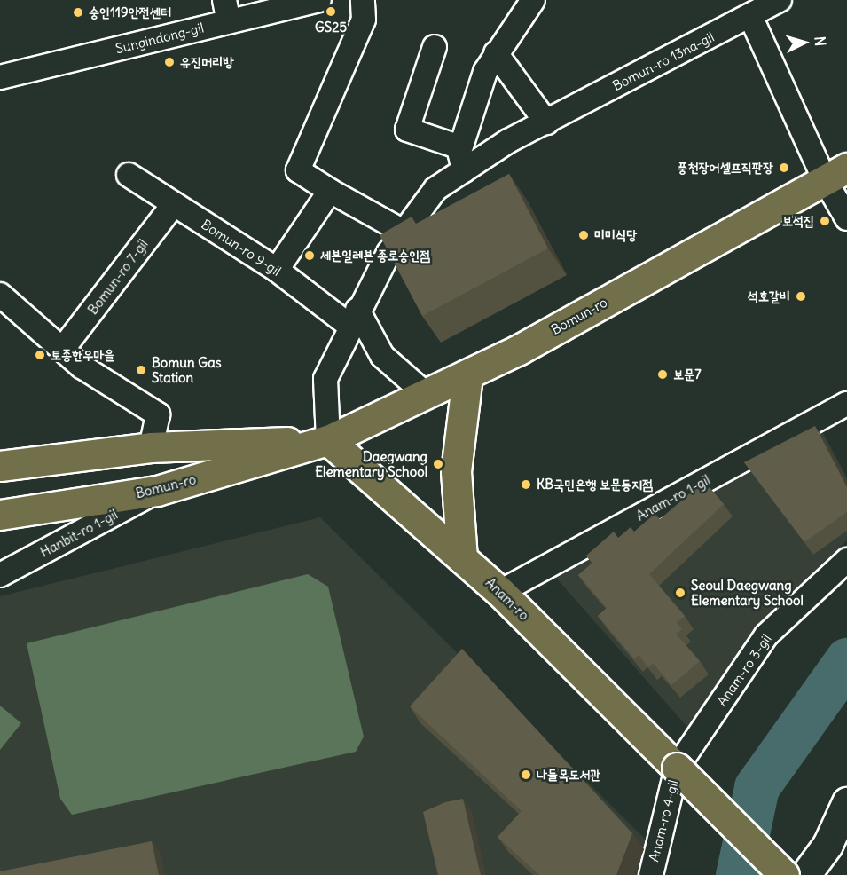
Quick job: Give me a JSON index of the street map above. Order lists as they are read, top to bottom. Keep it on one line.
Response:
{"streets":{"main road":["Bomun-ro","Anam-ro"],"street":["Sungindong-gil","Bomun-ro 13na-gil","Bomun-ro 9-gil","Bomun-ro 7-gil","Anam-ro 1-gil","Hanbit-ro 1-gil","Anam-ro 3-gil","Anam-ro 4-gil"]},"crossings":[["Bomun-ro 13na-gil","Bomun-ro 9-gil"],["Bomun-ro 13na-gil","Bomun-ro"],["Bomun-ro 13na-gil","Anam-ro"],["Bomun-ro 9-gil","Bomun-ro 7-gil"],["Bomun-ro","Hanbit-ro 1-gil"],["Bomun-ro","Anam-ro"],["Anam-ro 1-gil","Anam-ro"],["Anam-ro","Anam-ro 3-gil"],["Anam-ro","Anam-ro 4-gil"],["Anam-ro 3-gil","Anam-ro 4-gil"]],"places":["GS25","숭인119안전센터","유진머리방","풍천장어셀프직판장","보석집","미미식당","세븐일레븐 종로숭인점","석호갈비","토종한우마을","Bomun Gas Station","보문7","Daegwang Elementary School","KB국민은행 보문동지점","Seoul Daegwang Elementary School","나들목도서관"],"north":"right"}
